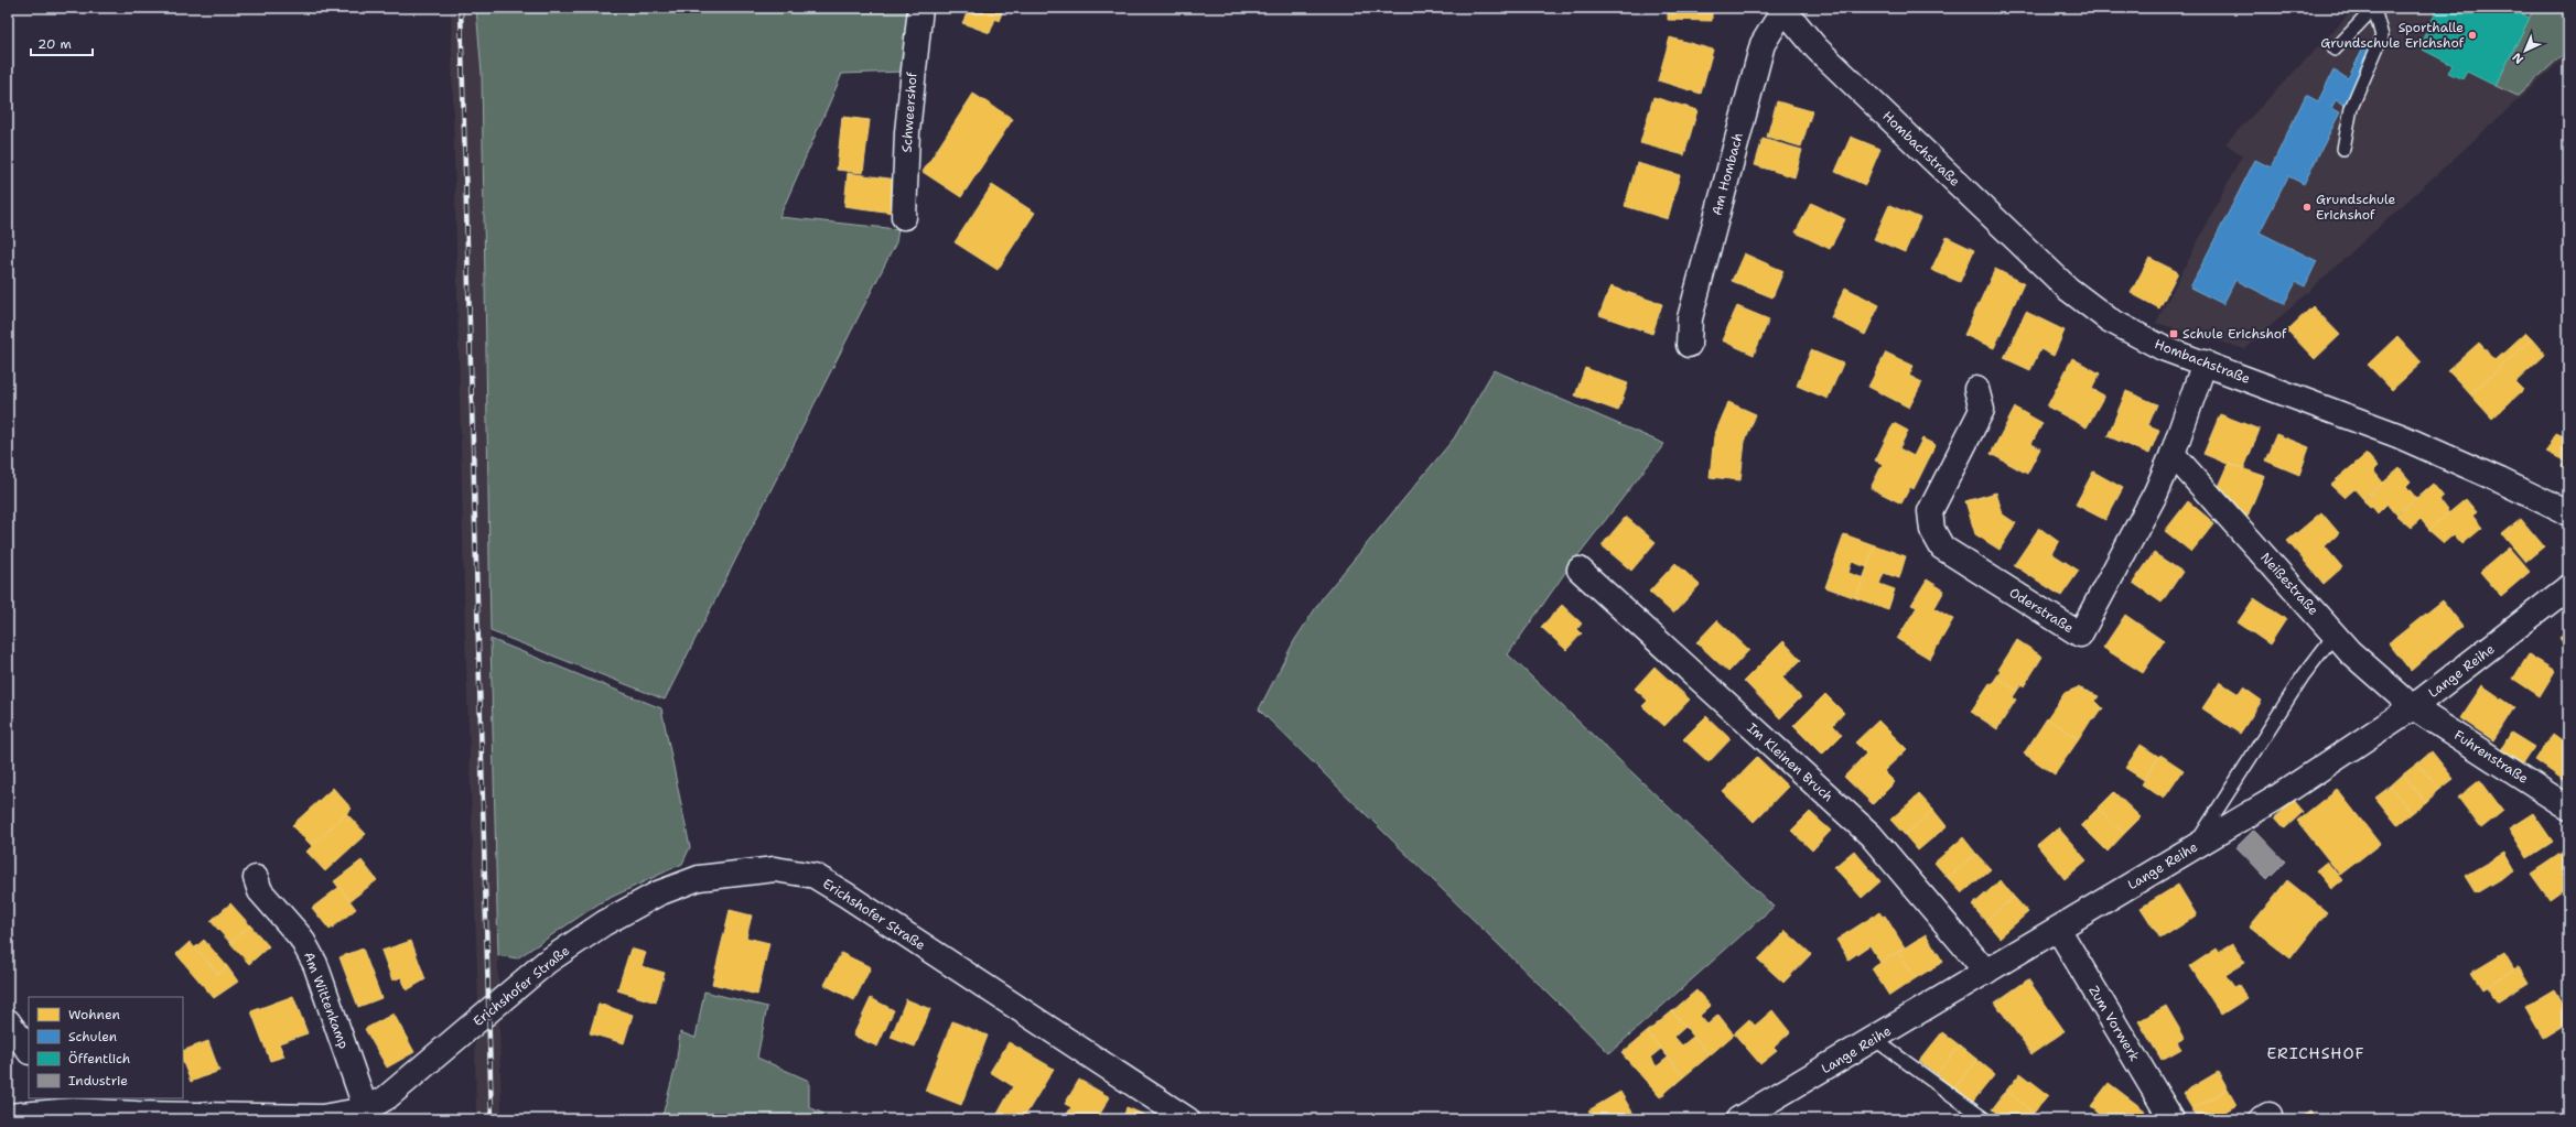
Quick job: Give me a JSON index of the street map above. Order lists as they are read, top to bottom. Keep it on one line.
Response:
{"streets":{"street":["Schweershof","Hombachstraße","Am Hombach","Neißestraße","Oderstraße","Lange Reihe","Fuhrenstraße","Im Kleinen Bruch","Erichshofer Straße","Am Wittenkamp","Zum Vorwerk"]},"crossings":[["Hombachstraße","Am Hombach"],["Hombachstraße","Oderstraße"],["Neißestraße","Oderstraße"],["Neißestraße","Lange Reihe"],["Neißestraße","Fuhrenstraße"],["Lange Reihe","Fuhrenstraße"],["Lange Reihe","Im Kleinen Bruch"],["Lange Reihe","Zum Vorwerk"],["Erichshofer Straße","Am Wittenkamp"]],"districts":["ERICHSHOF"],"places":{"other":["Sporthalle Grundschule Erichshof","Grundschule Erichshof"],"transit":["Schule Erichshof"]},"legend":["Wohnen","Schulen","Öffentlich","Industrie"],"scale_bar":"20 m","north":"bottom left"}
